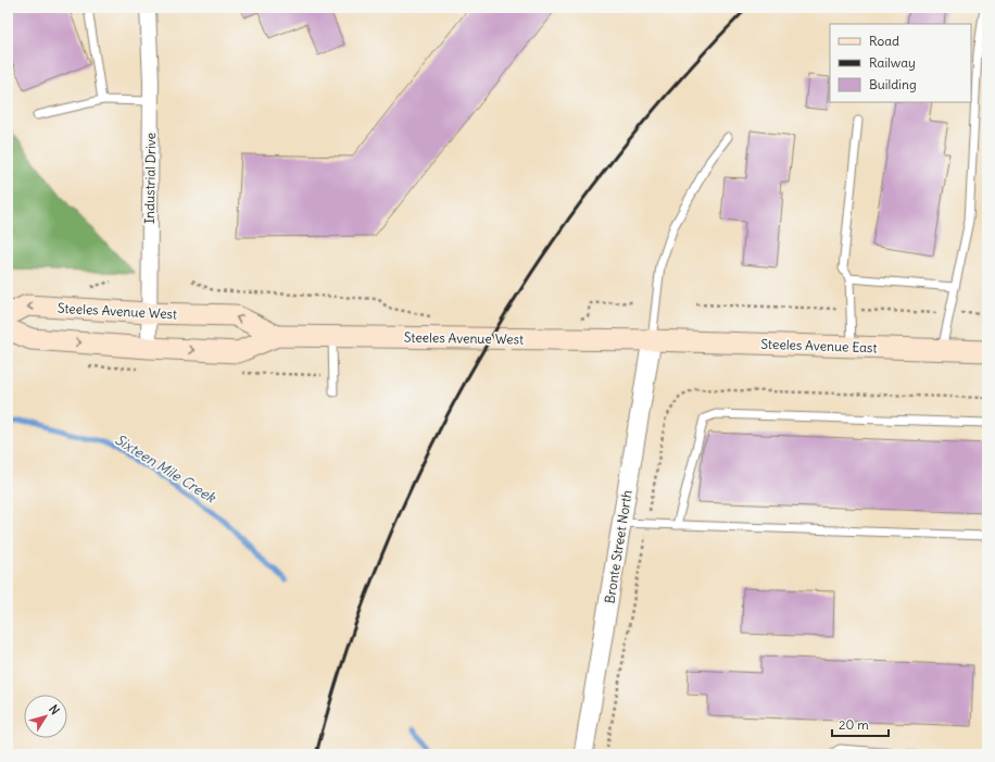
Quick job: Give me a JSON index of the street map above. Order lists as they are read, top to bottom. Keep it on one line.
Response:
{"streets":{"main road":["Steeles Avenue West","Steeles Avenue East"],"street":["Industrial Drive","Bronte Street North"]},"crossings":[["Industrial Drive","Steeles Avenue West"],["Steeles Avenue West","Steeles Avenue East"],["Steeles Avenue West","Bronte Street North"],["Steeles Avenue East","Bronte Street North"]],"water":["Sixteen Mile Creek"],"legend":["Road","Railway","Building"],"scale_bar":"20 m","north":"top right"}
